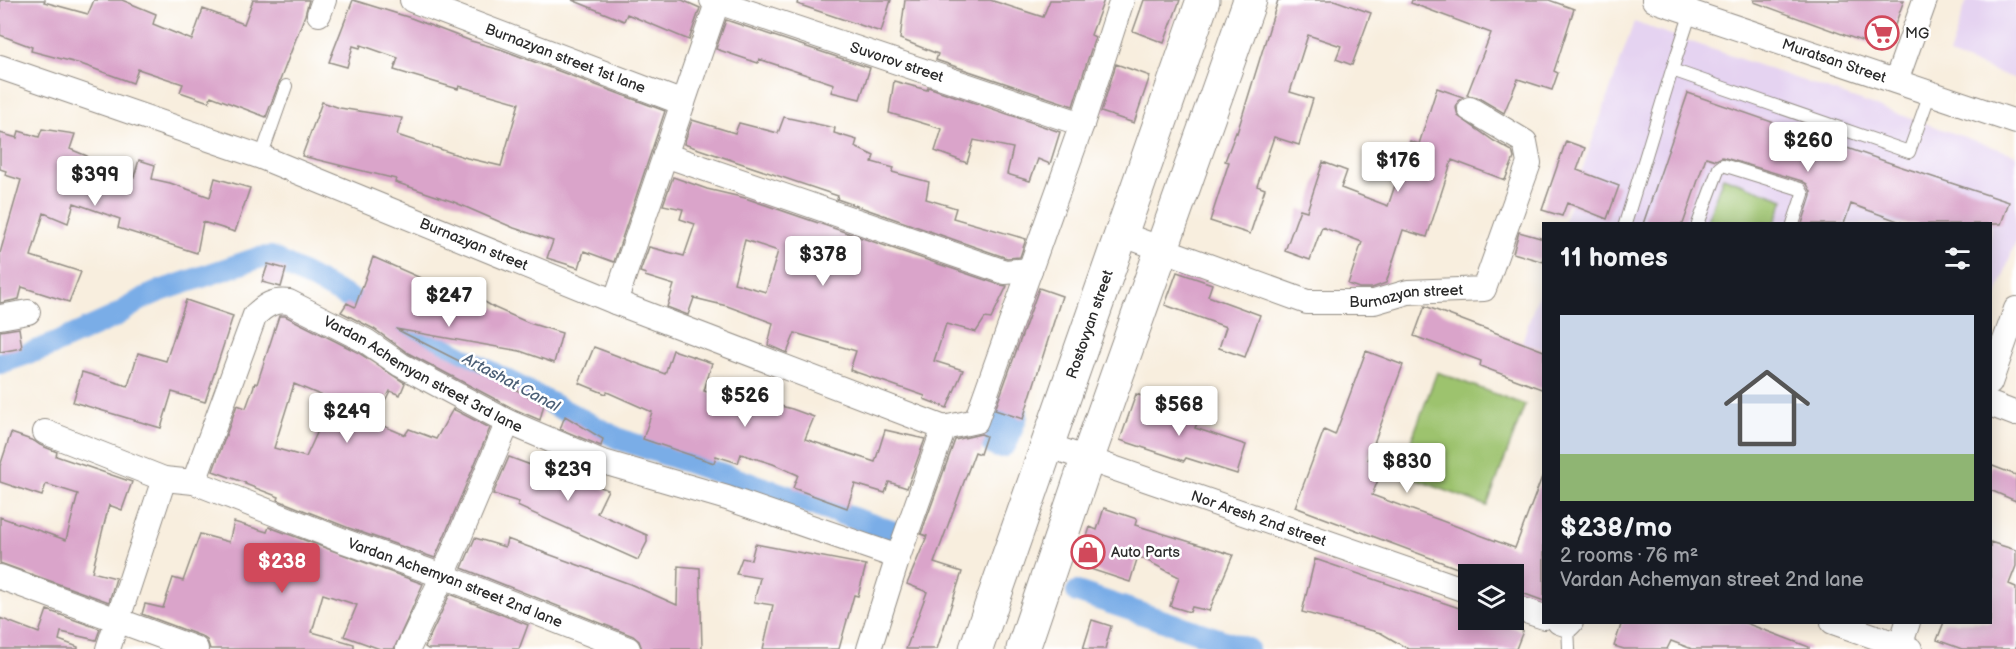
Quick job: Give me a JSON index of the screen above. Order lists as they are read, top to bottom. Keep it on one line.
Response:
{"streets":{"main road":["Rostovyan street"],"street":["Burnazyan street 1st lane","Muratsan Street","Suvorov street","Burnazyan street","Vardan Achemyan street 3rd lane","Nor Aresh 2nd street","Vardan Achemyan street 2nd lane"]},"crossings":[["Burnazyan street","Rostovyan street"],["Rostovyan street","Nor Aresh 2nd street"],["Vardan Achemyan street 3rd lane","Vardan Achemyan street 2nd lane"]],"water":["Artashat Canal"],"places":{"supermarket":["MG"],"shop":["Auto Parts"]},"page":{"price":["$260","$176","$399","$378","$247","$526","$568","$249","$830","$239","$238"],"heading":"11 homes","list":[{"name":"$238/mo","note":"2 rooms · 76 m² · Vardan Achemyan street 2nd lane"}]}}
